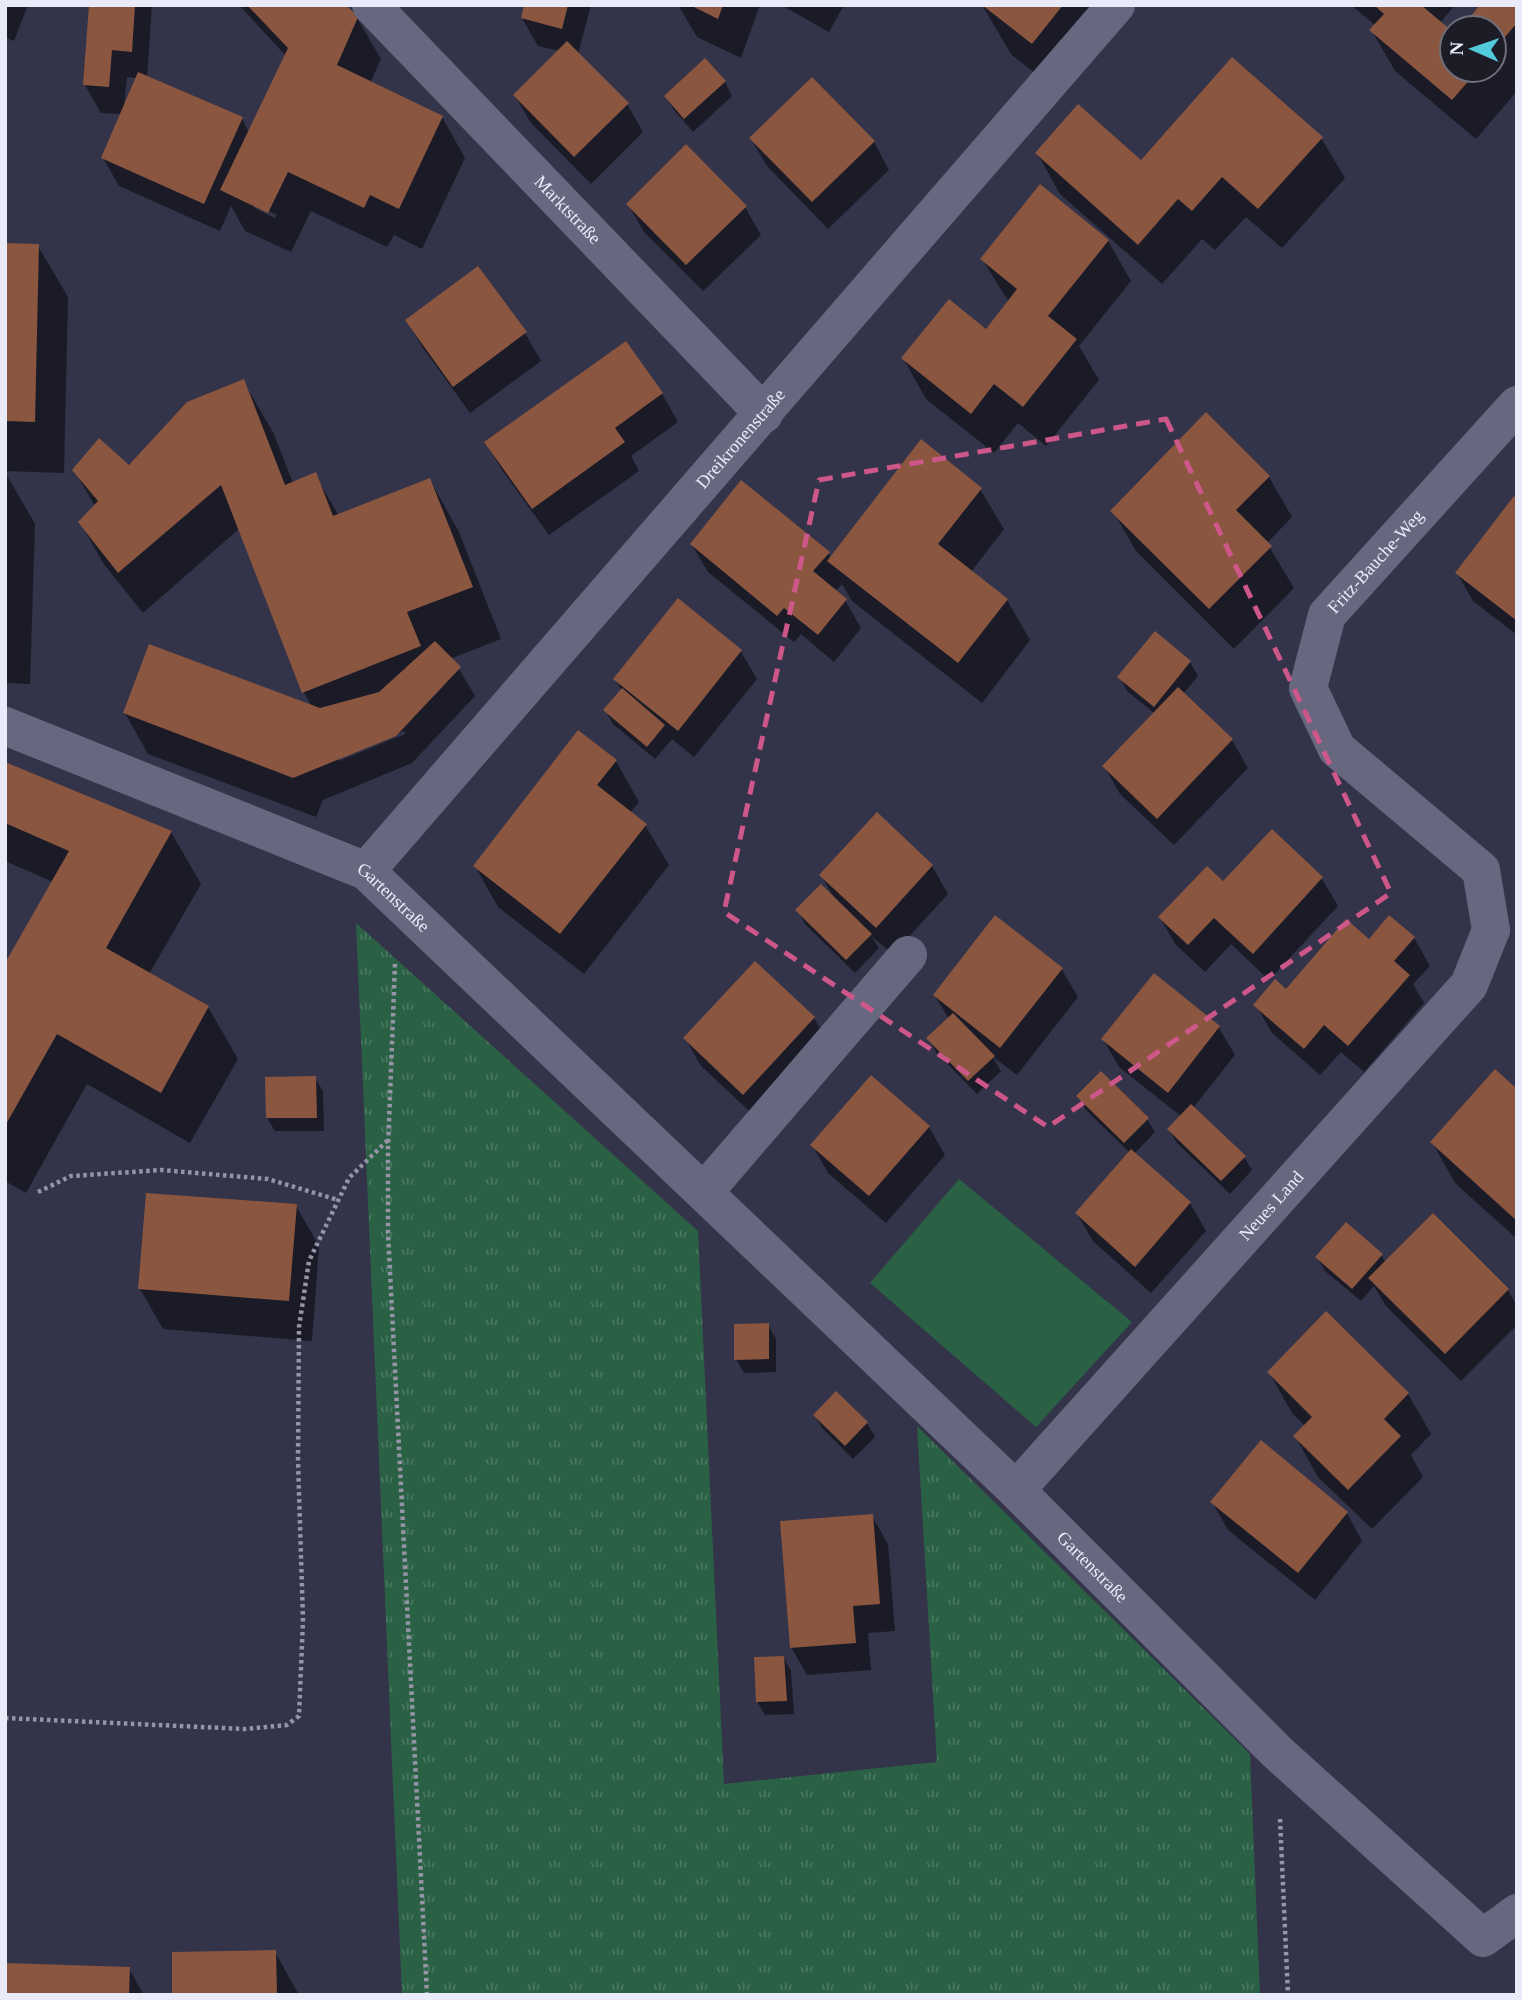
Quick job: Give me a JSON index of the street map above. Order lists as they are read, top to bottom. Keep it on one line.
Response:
{"streets":{"street":["Marktstraße","Dreikronenstraße","Fritz-Bauche-Weg","Gartenstraße","Neues Land"]},"crossings":[["Marktstraße","Dreikronenstraße"],["Dreikronenstraße","Gartenstraße"],["Fritz-Bauche-Weg","Neues Land"],["Gartenstraße","Neues Land"]],"north":"left"}
